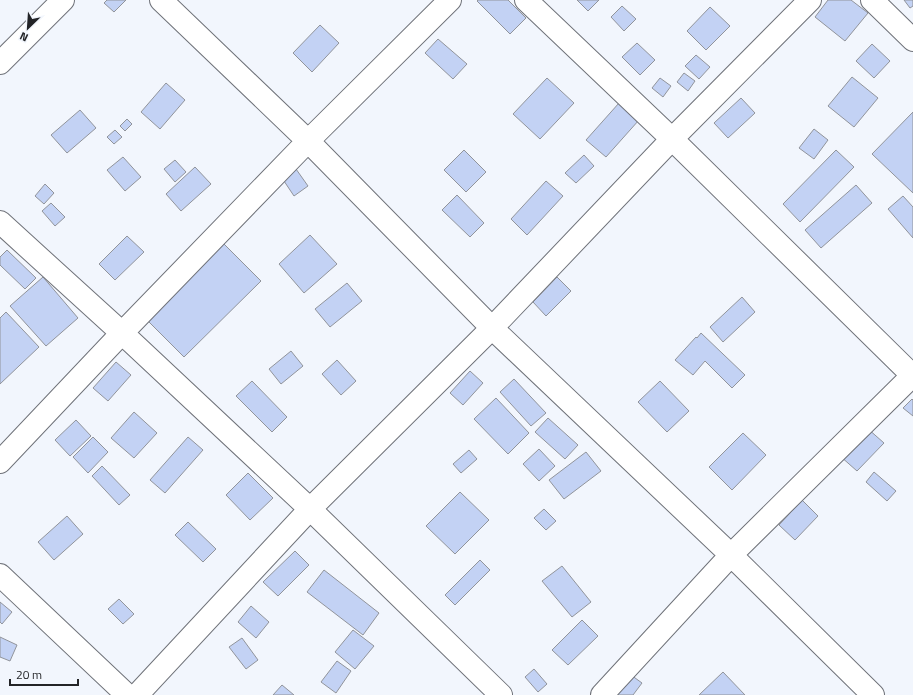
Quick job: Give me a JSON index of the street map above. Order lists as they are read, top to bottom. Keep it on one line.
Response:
{"scale_bar":"20 m","north":"bottom left"}
